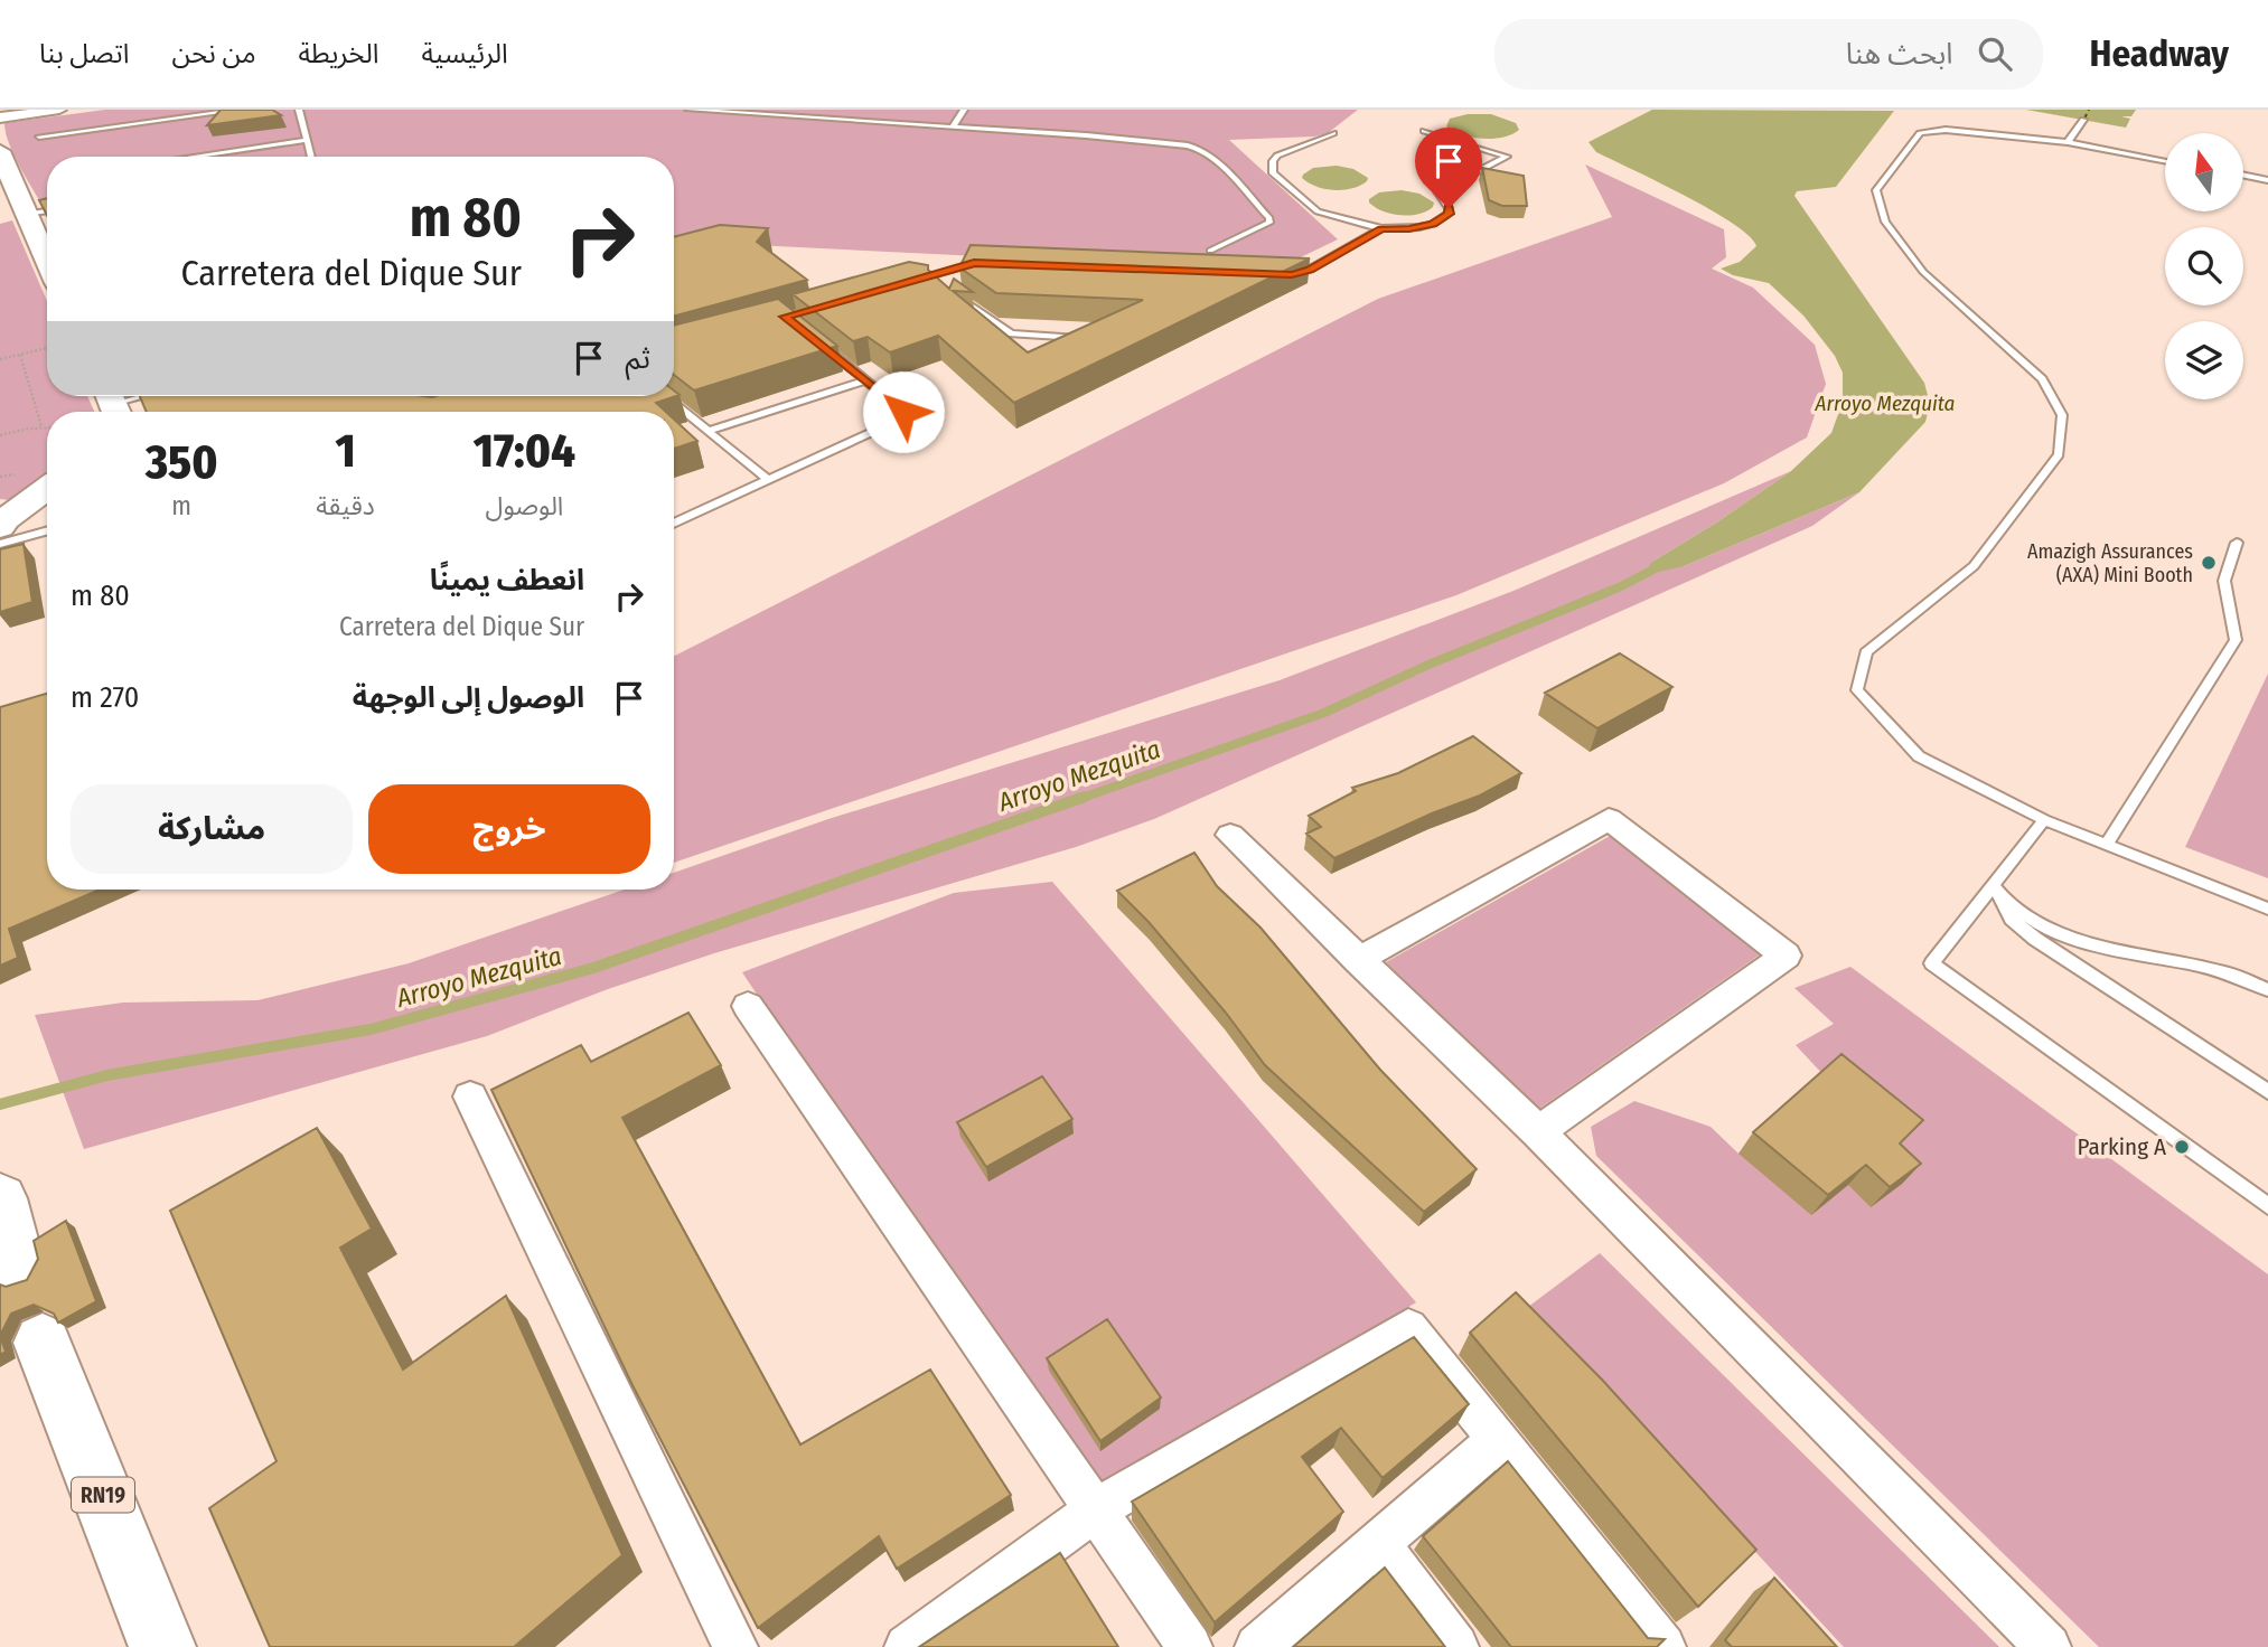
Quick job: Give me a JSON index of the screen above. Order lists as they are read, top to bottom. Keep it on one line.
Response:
{"streets":{"main road":["RN19"]},"water":["Arroyo Mezquita"],"places":["Amazigh Assurances (AXA) Mini Booth","Parking A"],"north":"top","page":{"header":"Headway","search":"ابحث هنا","nav":["الرئيسية","الخريطة","من نحن","اتصل بنا"],"turn":["80 m","Carretera del Dique Sur"],"then":"ثم","eta":["17:04","الوصول","1","دقيقة","350","m"],"list":[{"name":"انعطف يمينًا","note":"Carretera del Dique Sur","value":"80 m"},{"name":"الوصول إلى الوجهة","value":"270 m"}],"buttons":["خروج","مشاركة"]}}
